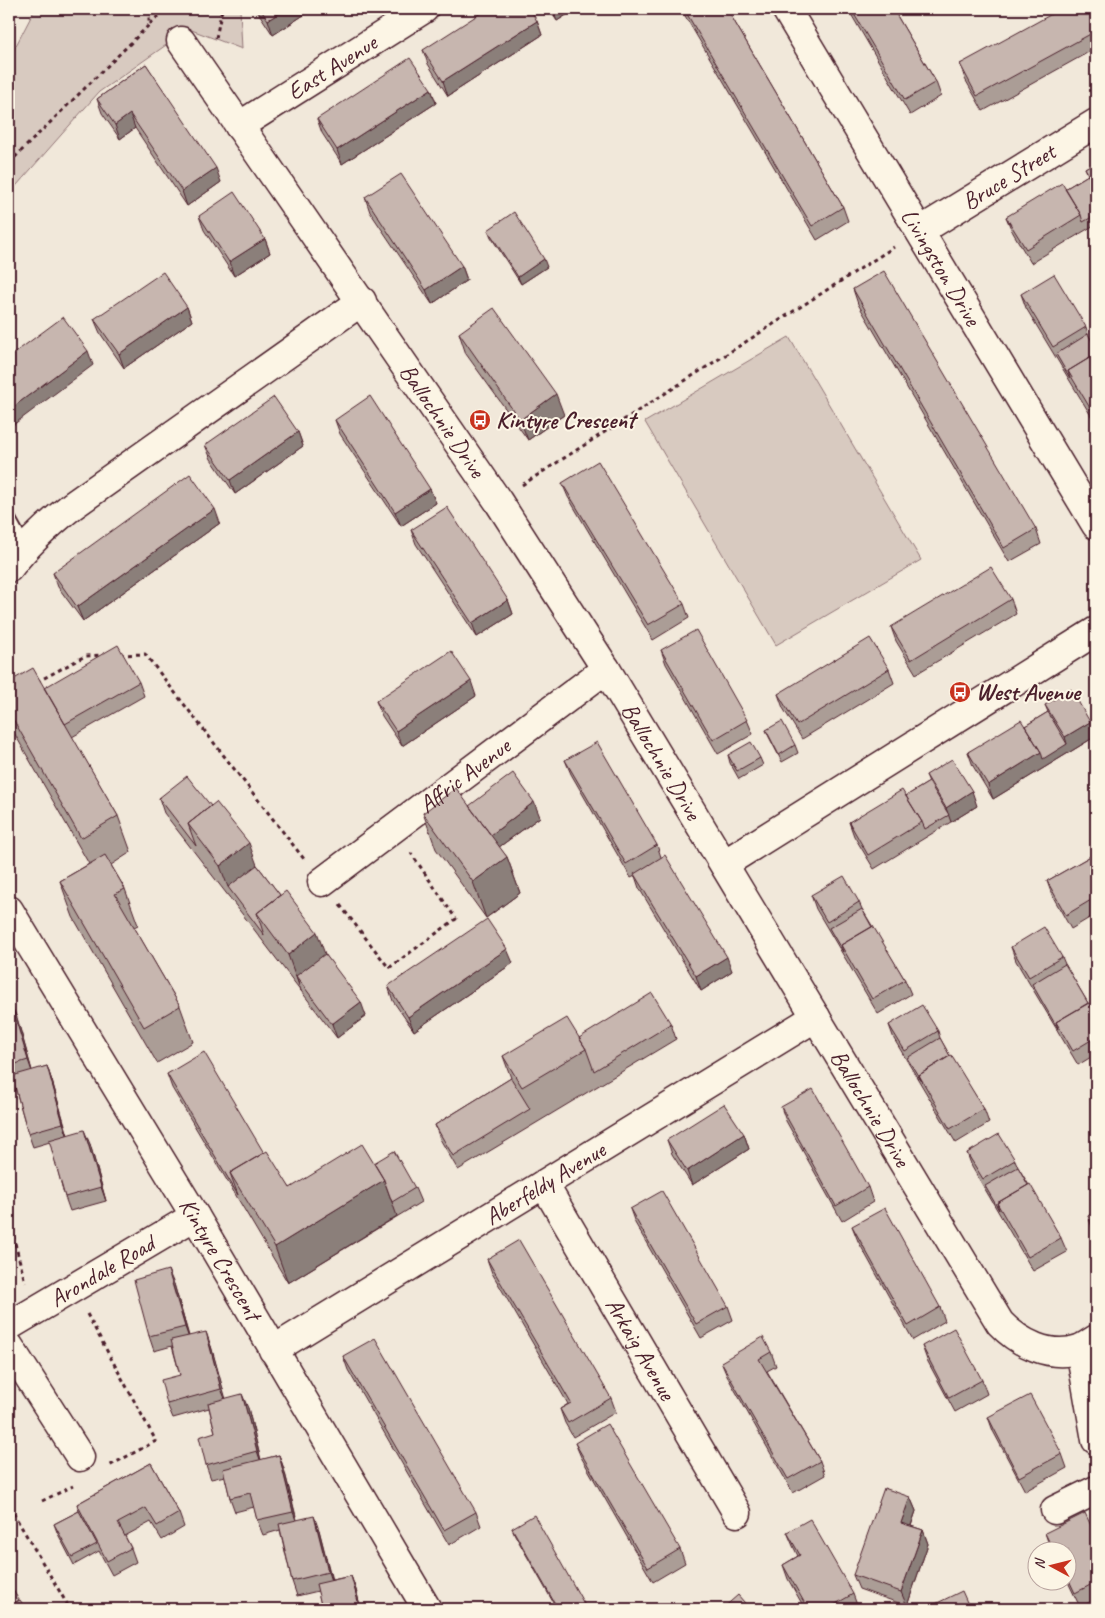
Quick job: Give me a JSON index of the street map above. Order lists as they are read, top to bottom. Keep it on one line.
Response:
{"streets":{"street":["East Avenue","Bruce Street","Livingston Drive","Ballochnie Drive","Affric Avenue","Aberfeldy Avenue","Kintyre Crescent","Arondale Road","Arkaig Avenue"]},"crossings":[["East Avenue","Ballochnie Drive"],["Bruce Street","Livingston Drive"],["Ballochnie Drive","Affric Avenue"],["Ballochnie Drive","Aberfeldy Avenue"],["Aberfeldy Avenue","Kintyre Crescent"],["Aberfeldy Avenue","Arkaig Avenue"],["Kintyre Crescent","Arondale Road"]],"places":{"bus stop":["Kintyre Crescent","West Avenue"]},"north":"left"}
